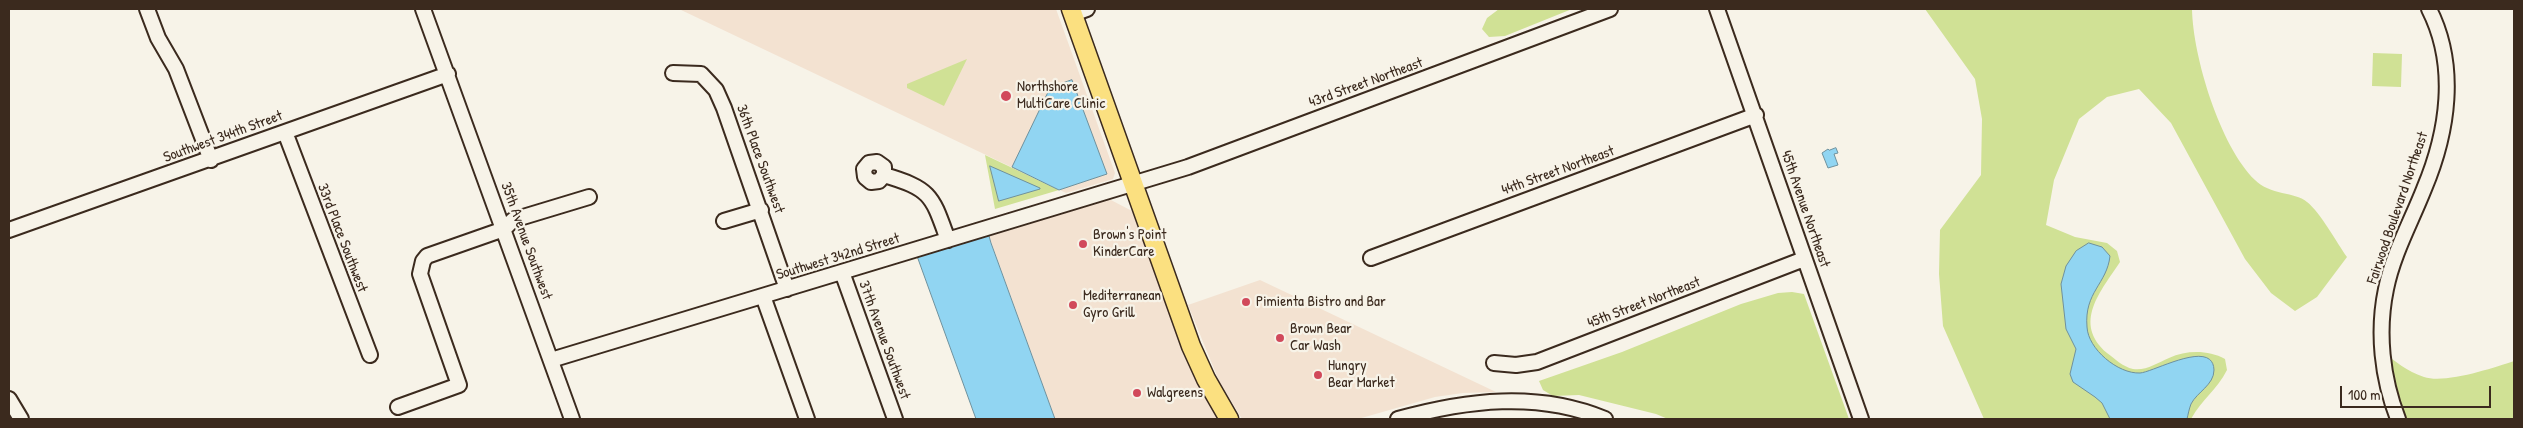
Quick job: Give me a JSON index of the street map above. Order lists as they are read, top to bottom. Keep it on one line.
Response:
{"streets":{"street":["43rd Street Northeast","Southwest 344th Street","36th Place Southwest","44th Street Northeast","Fairwood Boulevard Northeast","45th Avenue Northeast","33rd Place Southwest","35th Avenue Southwest","Southwest 342nd Street","45th Street Northeast","37th Avenue Southwest"]},"crossings":[["43rd Street Northeast","Southwest 342nd Street"],["Southwest 344th Street","33rd Place Southwest"],["Southwest 344th Street","35th Avenue Southwest"],["36th Place Southwest","Southwest 342nd Street"],["44th Street Northeast","45th Avenue Northeast"],["45th Avenue Northeast","45th Street Northeast"],["35th Avenue Southwest","Southwest 342nd Street"],["Southwest 342nd Street","37th Avenue Southwest"]],"places":["Northshore MultiCare Clinic","Brown's Point KinderCare","Pimienta Bistro and Bar","Mediterranean Gyro Grill","Brown Bear Car Wash","Hungry Bear Market","Walgreens"],"scale_bar":"100 m"}
